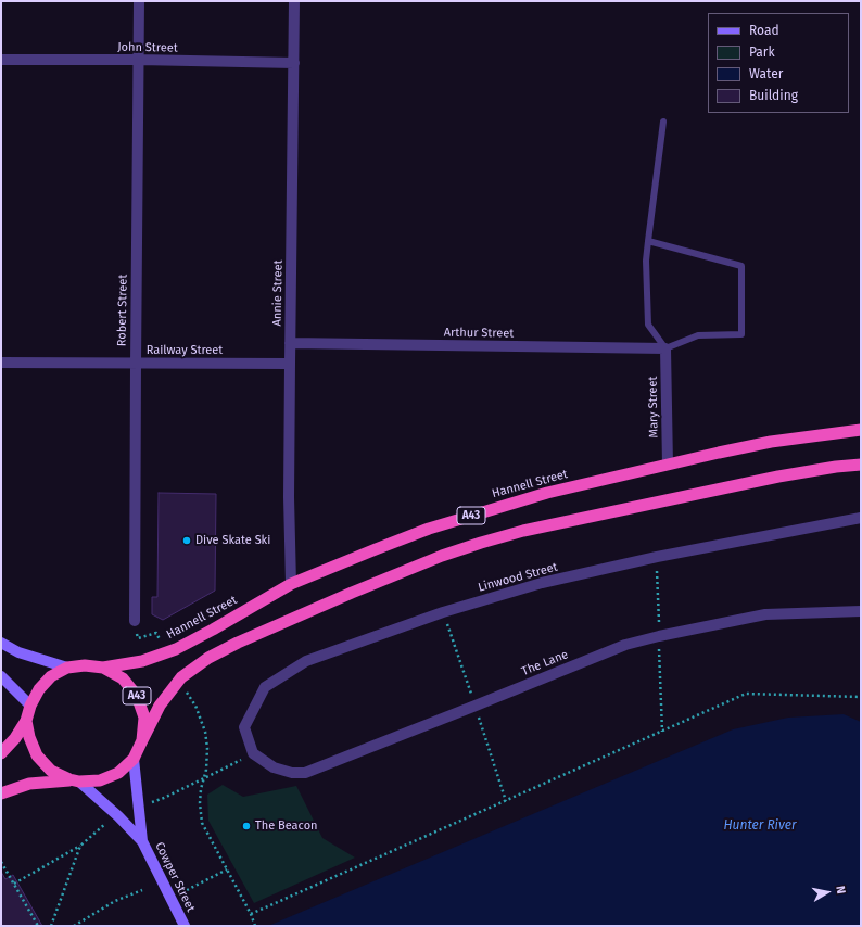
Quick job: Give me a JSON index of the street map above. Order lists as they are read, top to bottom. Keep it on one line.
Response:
{"streets":{"highway":["Hannell Street","A43"],"main road":["Cowper Street"],"street":["John Street","Annie Street","Robert Street","Arthur Street","Railway Street","Mary Street","Linwood Street","The Lane"]},"crossings":[["John Street","Annie Street"],["John Street","Robert Street"],["Annie Street","Arthur Street"],["Annie Street","Railway Street"],["Annie Street","Hannell Street"],["Robert Street","Railway Street"],["Arthur Street","Mary Street"],["Mary Street","Hannell Street"],["Hannell Street","A43"],["Hannell Street","Cowper Street"],["A43","Cowper Street"],["Linwood Street","The Lane"]],"water":["Hunter River"],"places":["Dive Skate Ski","The Beacon"],"legend":["Road","Park","Water","Building"],"north":"right"}
